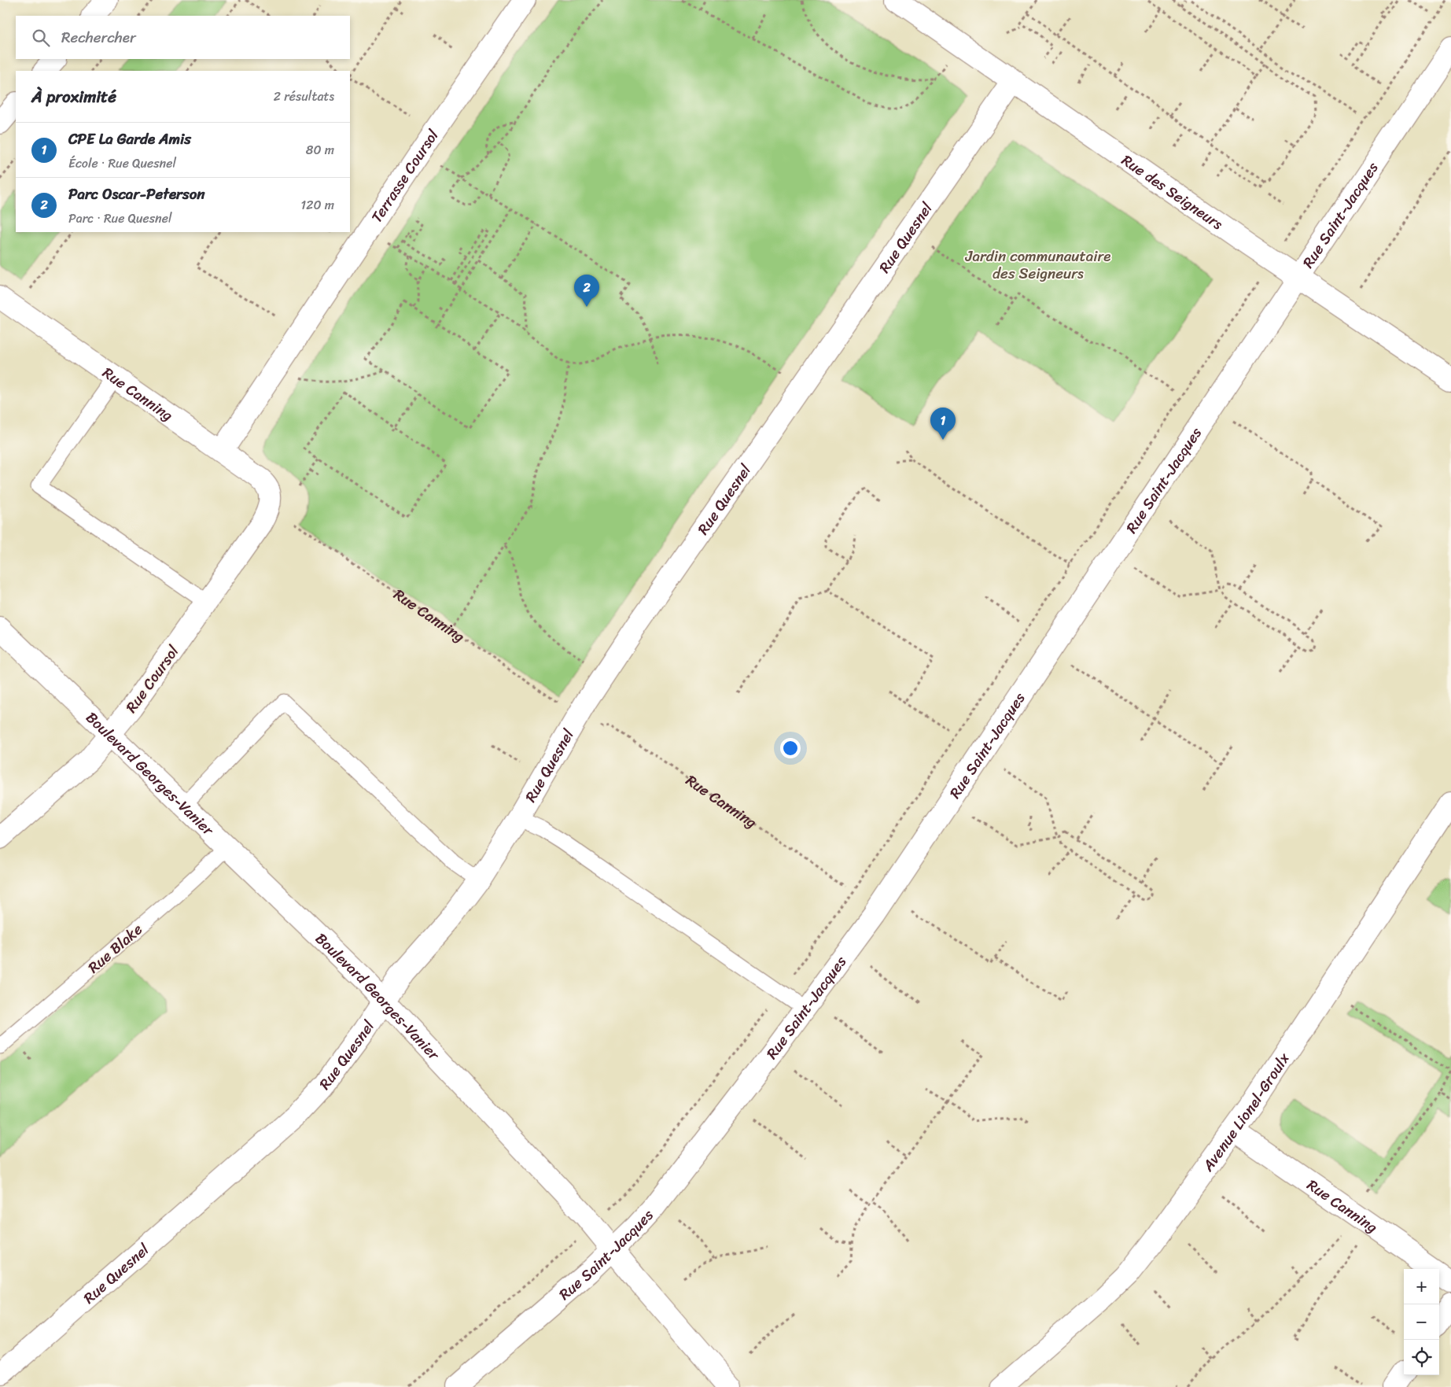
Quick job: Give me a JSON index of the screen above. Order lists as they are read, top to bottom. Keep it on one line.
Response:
{"streets":{"street":["Terrasse Coursol","Rue des Seigneurs","Rue Saint-Jacques","Rue Quesnel","Rue Canning","Rue Coursol","Boulevard Georges-Vanier","Avenue Lionel-Groulx"],"lane":["Rue Blake"]},"crossings":[["Terrasse Coursol","Rue Canning"],["Rue des Seigneurs","Rue Saint-Jacques"],["Rue des Seigneurs","Rue Quesnel"],["Rue Saint-Jacques","Boulevard Georges-Vanier"],["Rue Quesnel","Boulevard Georges-Vanier"],["Rue Canning","Rue Coursol"],["Rue Canning","Avenue Lionel-Groulx"],["Rue Coursol","Boulevard Georges-Vanier"],["Boulevard Georges-Vanier","Rue Blake"]],"parks":["Jardin communautaire des Seigneurs"],"page":{"search":"Rechercher","heading":["À proximité","2 résultats"],"list":[{"mark":"1","name":"CPE La Garde Amis","note":"École · Rue Quesnel","value":"80 m"},{"mark":"2","name":"Parc Oscar-Peterson","note":"Parc · Rue Quesnel","value":"120 m"}],"pins":["2","1"],"map_buttons":["+","−"]}}
